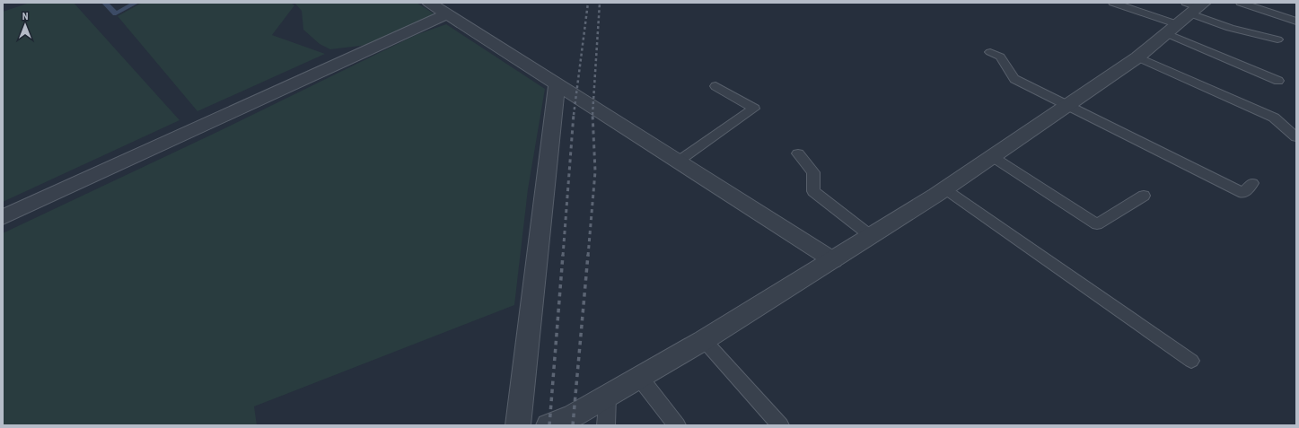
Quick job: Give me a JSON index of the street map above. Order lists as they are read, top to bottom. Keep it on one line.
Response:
{"north":"top"}
